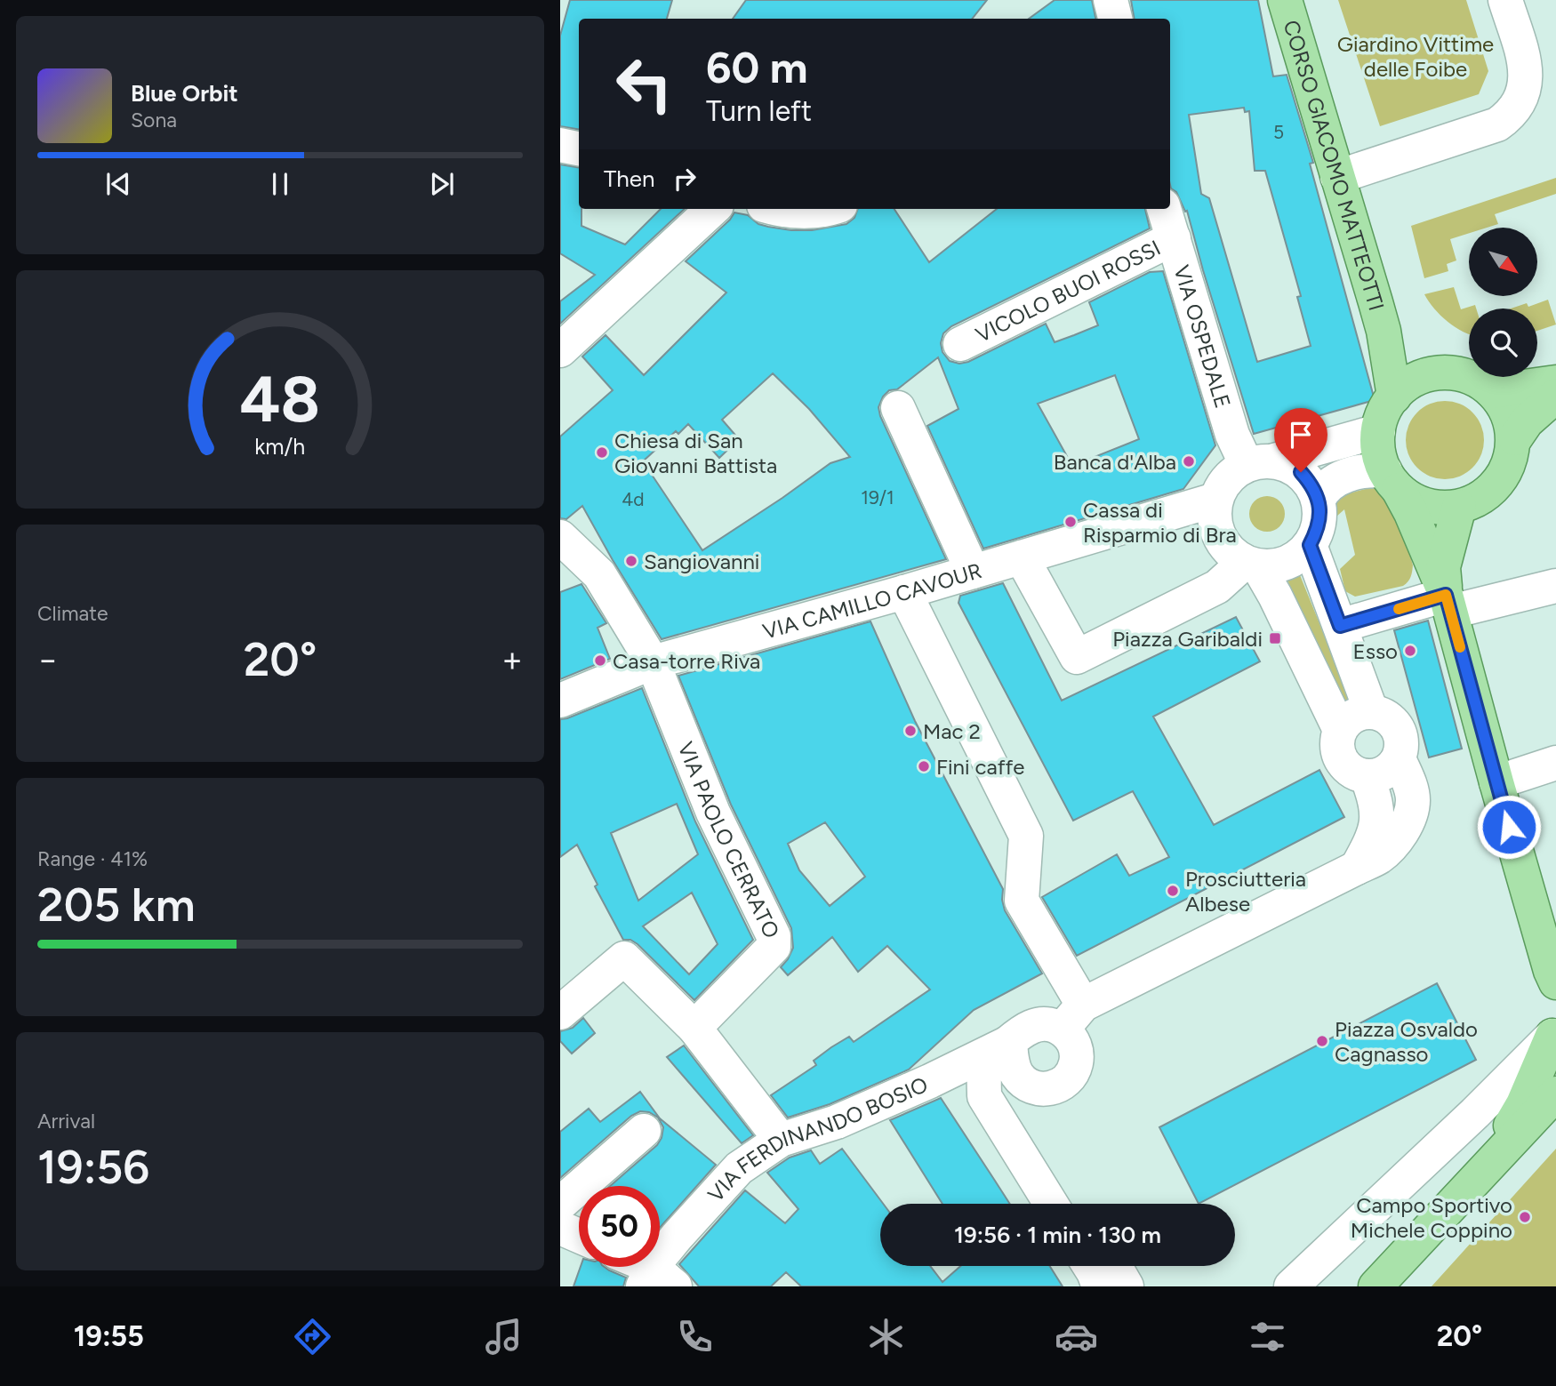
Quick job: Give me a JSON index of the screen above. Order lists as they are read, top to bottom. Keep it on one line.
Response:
{"streets":{"main road":["CORSO GIACOMO MATTEOTTI"],"street":["VICOLO BUOI ROSSI","VIA OSPEDALE","VIA CAMILLO CAVOUR","VIA PAOLO CERRATO","VIA FERDINANDO BOSIO"]},"crossings":[["VICOLO BUOI ROSSI","VIA OSPEDALE"],["VIA OSPEDALE","VIA CAMILLO CAVOUR"],["VIA CAMILLO CAVOUR","VIA PAOLO CERRATO"]],"parks":["Giardino Vittime delle Foibe"],"places":{"other":["Chiesa di San Giovanni Battista","Banca d'Alba","Cassa di Risparmio di Bra","Sangiovanni","Esso","Casa-torre Riva","Mac 2","Fini caffe","Prosciutteria Albese","Piazza Osvaldo Cagnasso","Campo Sportivo Michele Coppino"],"transit":["Piazza Garibaldi"]},"house_numbers":["5","19/1","4d"],"north":"bottom right","page":{"turn":["60 m","Turn left"],"song":["Blue Orbit","Sona"],"then":"Then","tile":["Climate",["Range · 41%","205 km"],["Arrival","19:56"]],"heat":["−","20°","+"],"limit":"50","trip":"19:56 · 1 min · 130 m","tabs":["19:55","20°"],"gauge":["48","km/h"]}}
